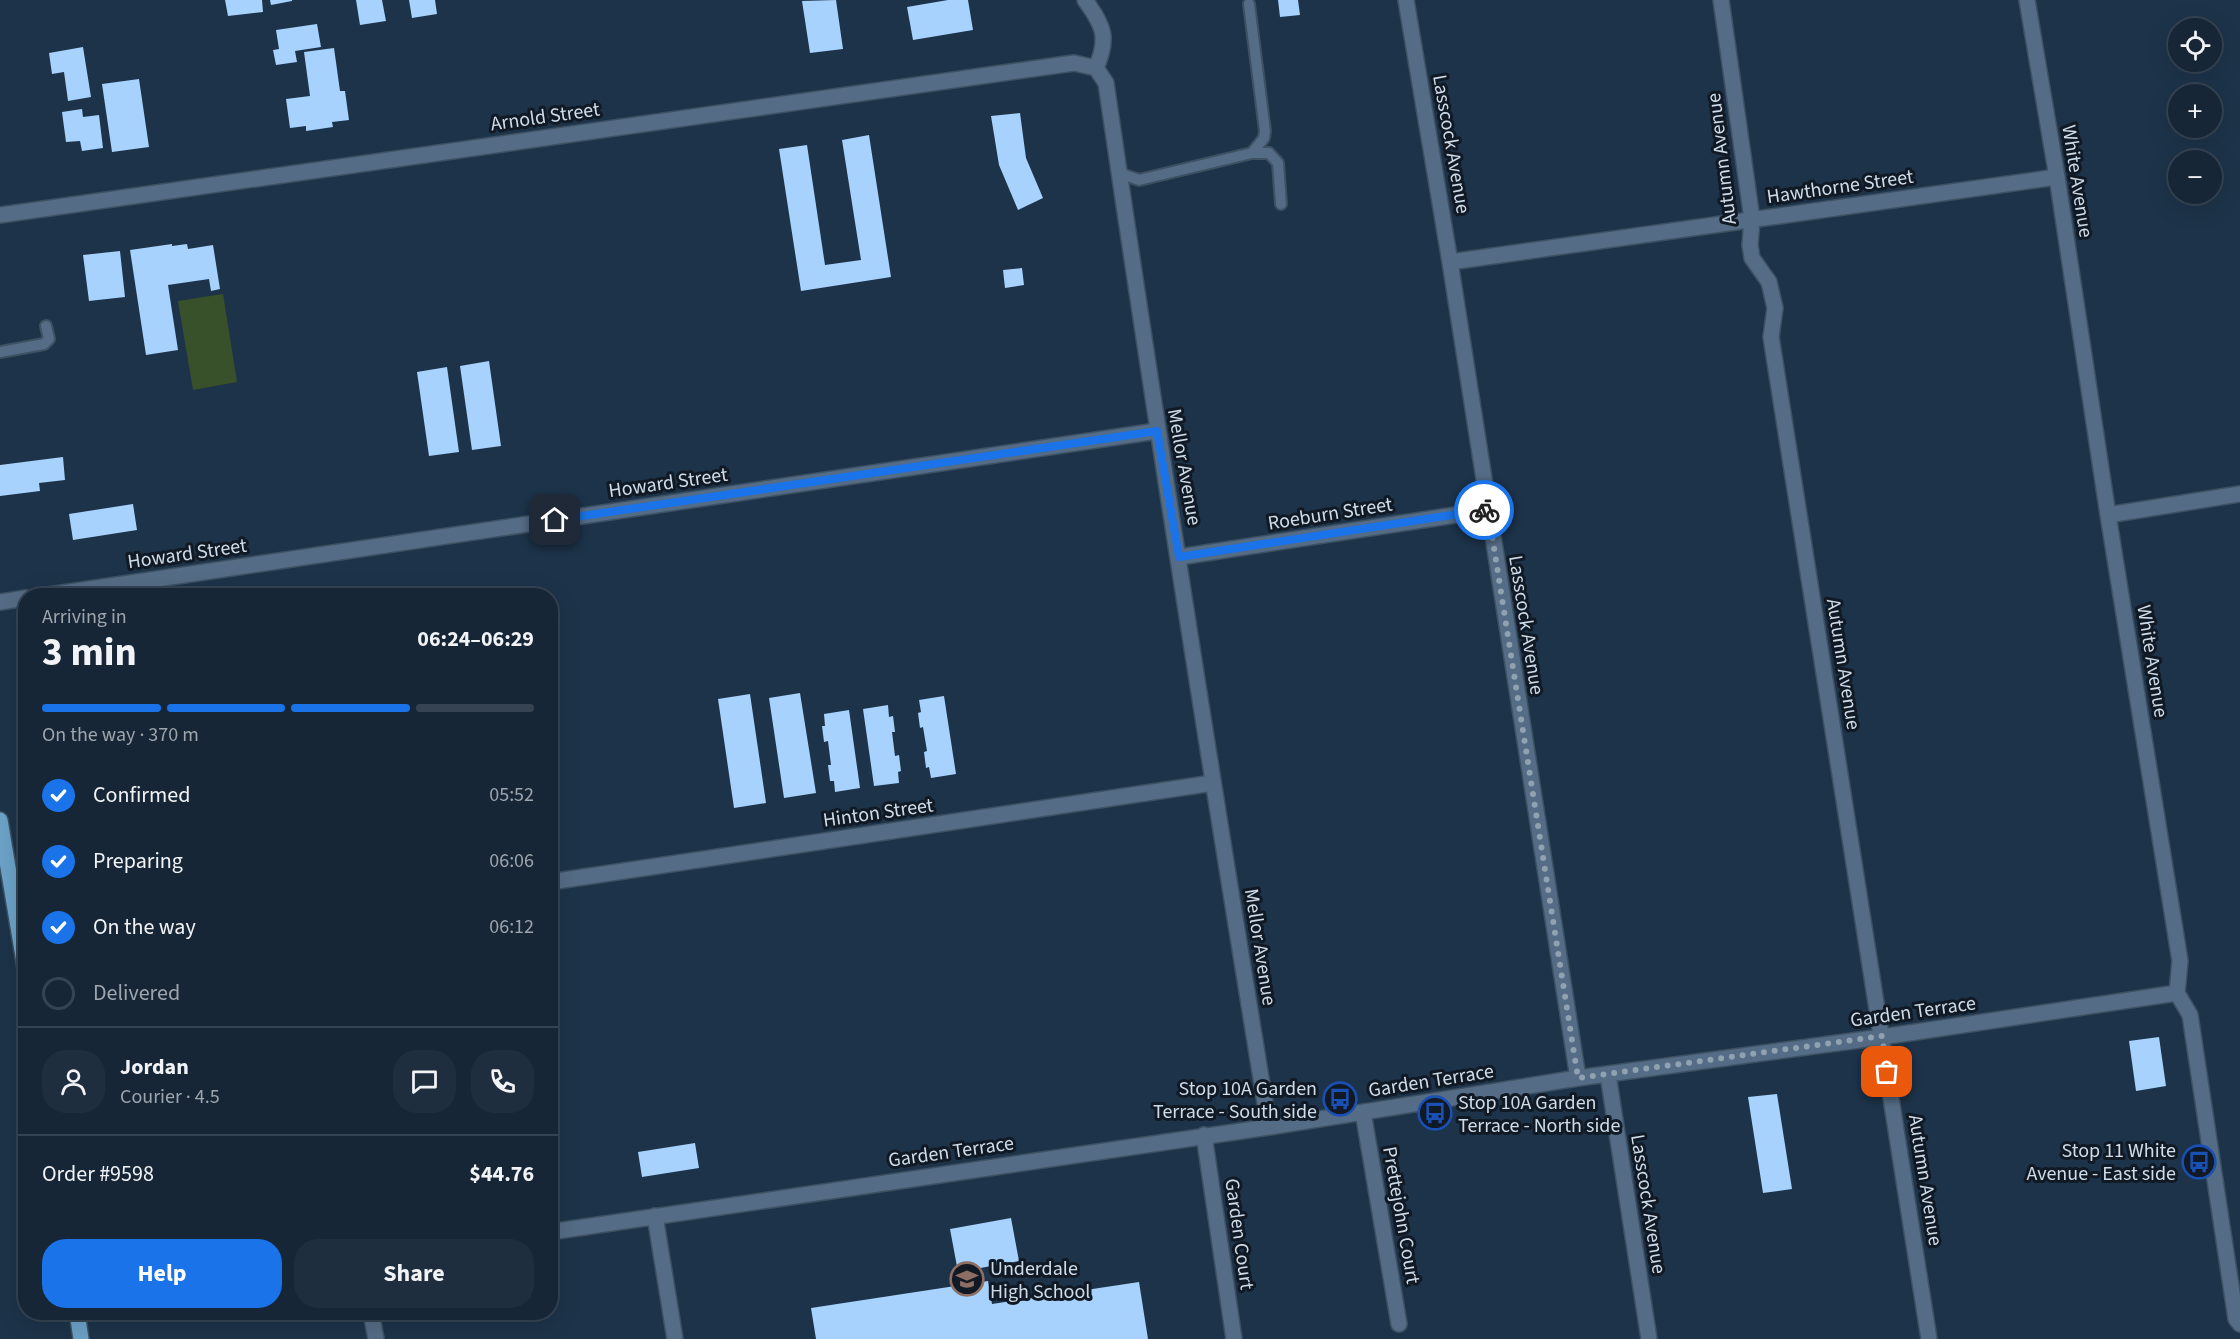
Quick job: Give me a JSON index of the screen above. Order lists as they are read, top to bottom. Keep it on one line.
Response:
{"streets":{"street":["Arnold Street","Lasscock Avenue","Autumn Avenue","White Avenue","Hawthorne Street","Mellor Avenue","Howard Street","Roeburn Street","Hinton Street","Garden Terrace","Prettejohn Court","Garden Court"]},"crossings":[["Arnold Street","Mellor Avenue"],["Lasscock Avenue","Hawthorne Street"],["Lasscock Avenue","Roeburn Street"],["Lasscock Avenue","Garden Terrace"],["Autumn Avenue","Hawthorne Street"],["Autumn Avenue","Garden Terrace"],["White Avenue","Hawthorne Street"],["White Avenue","Garden Terrace"],["Mellor Avenue","Howard Street"],["Mellor Avenue","Roeburn Street"],["Mellor Avenue","Hinton Street"],["Mellor Avenue","Garden Terrace"],["Garden Terrace","Prettejohn Court"],["Garden Terrace","Garden Court"]],"places":{"bus stop":["Stop 10A Garden Terrace - South side","Stop 10A Garden Terrace - North side","Stop 11 White Avenue - East side"],"school or university":["Underdale High School"]},"page":{"map_buttons":["+","−"],"heading":["3 min","Arriving in","06:24–06:29"],"panel":["Jordan","Courier · 4.5","Order #9598","$44.76"],"bar":"On the way · 370 m","list":[["Confirmed","05:52"],["Preparing","06:06"],["On the way","06:12"],"Delivered"],"buttons":["Help","Share"]}}
